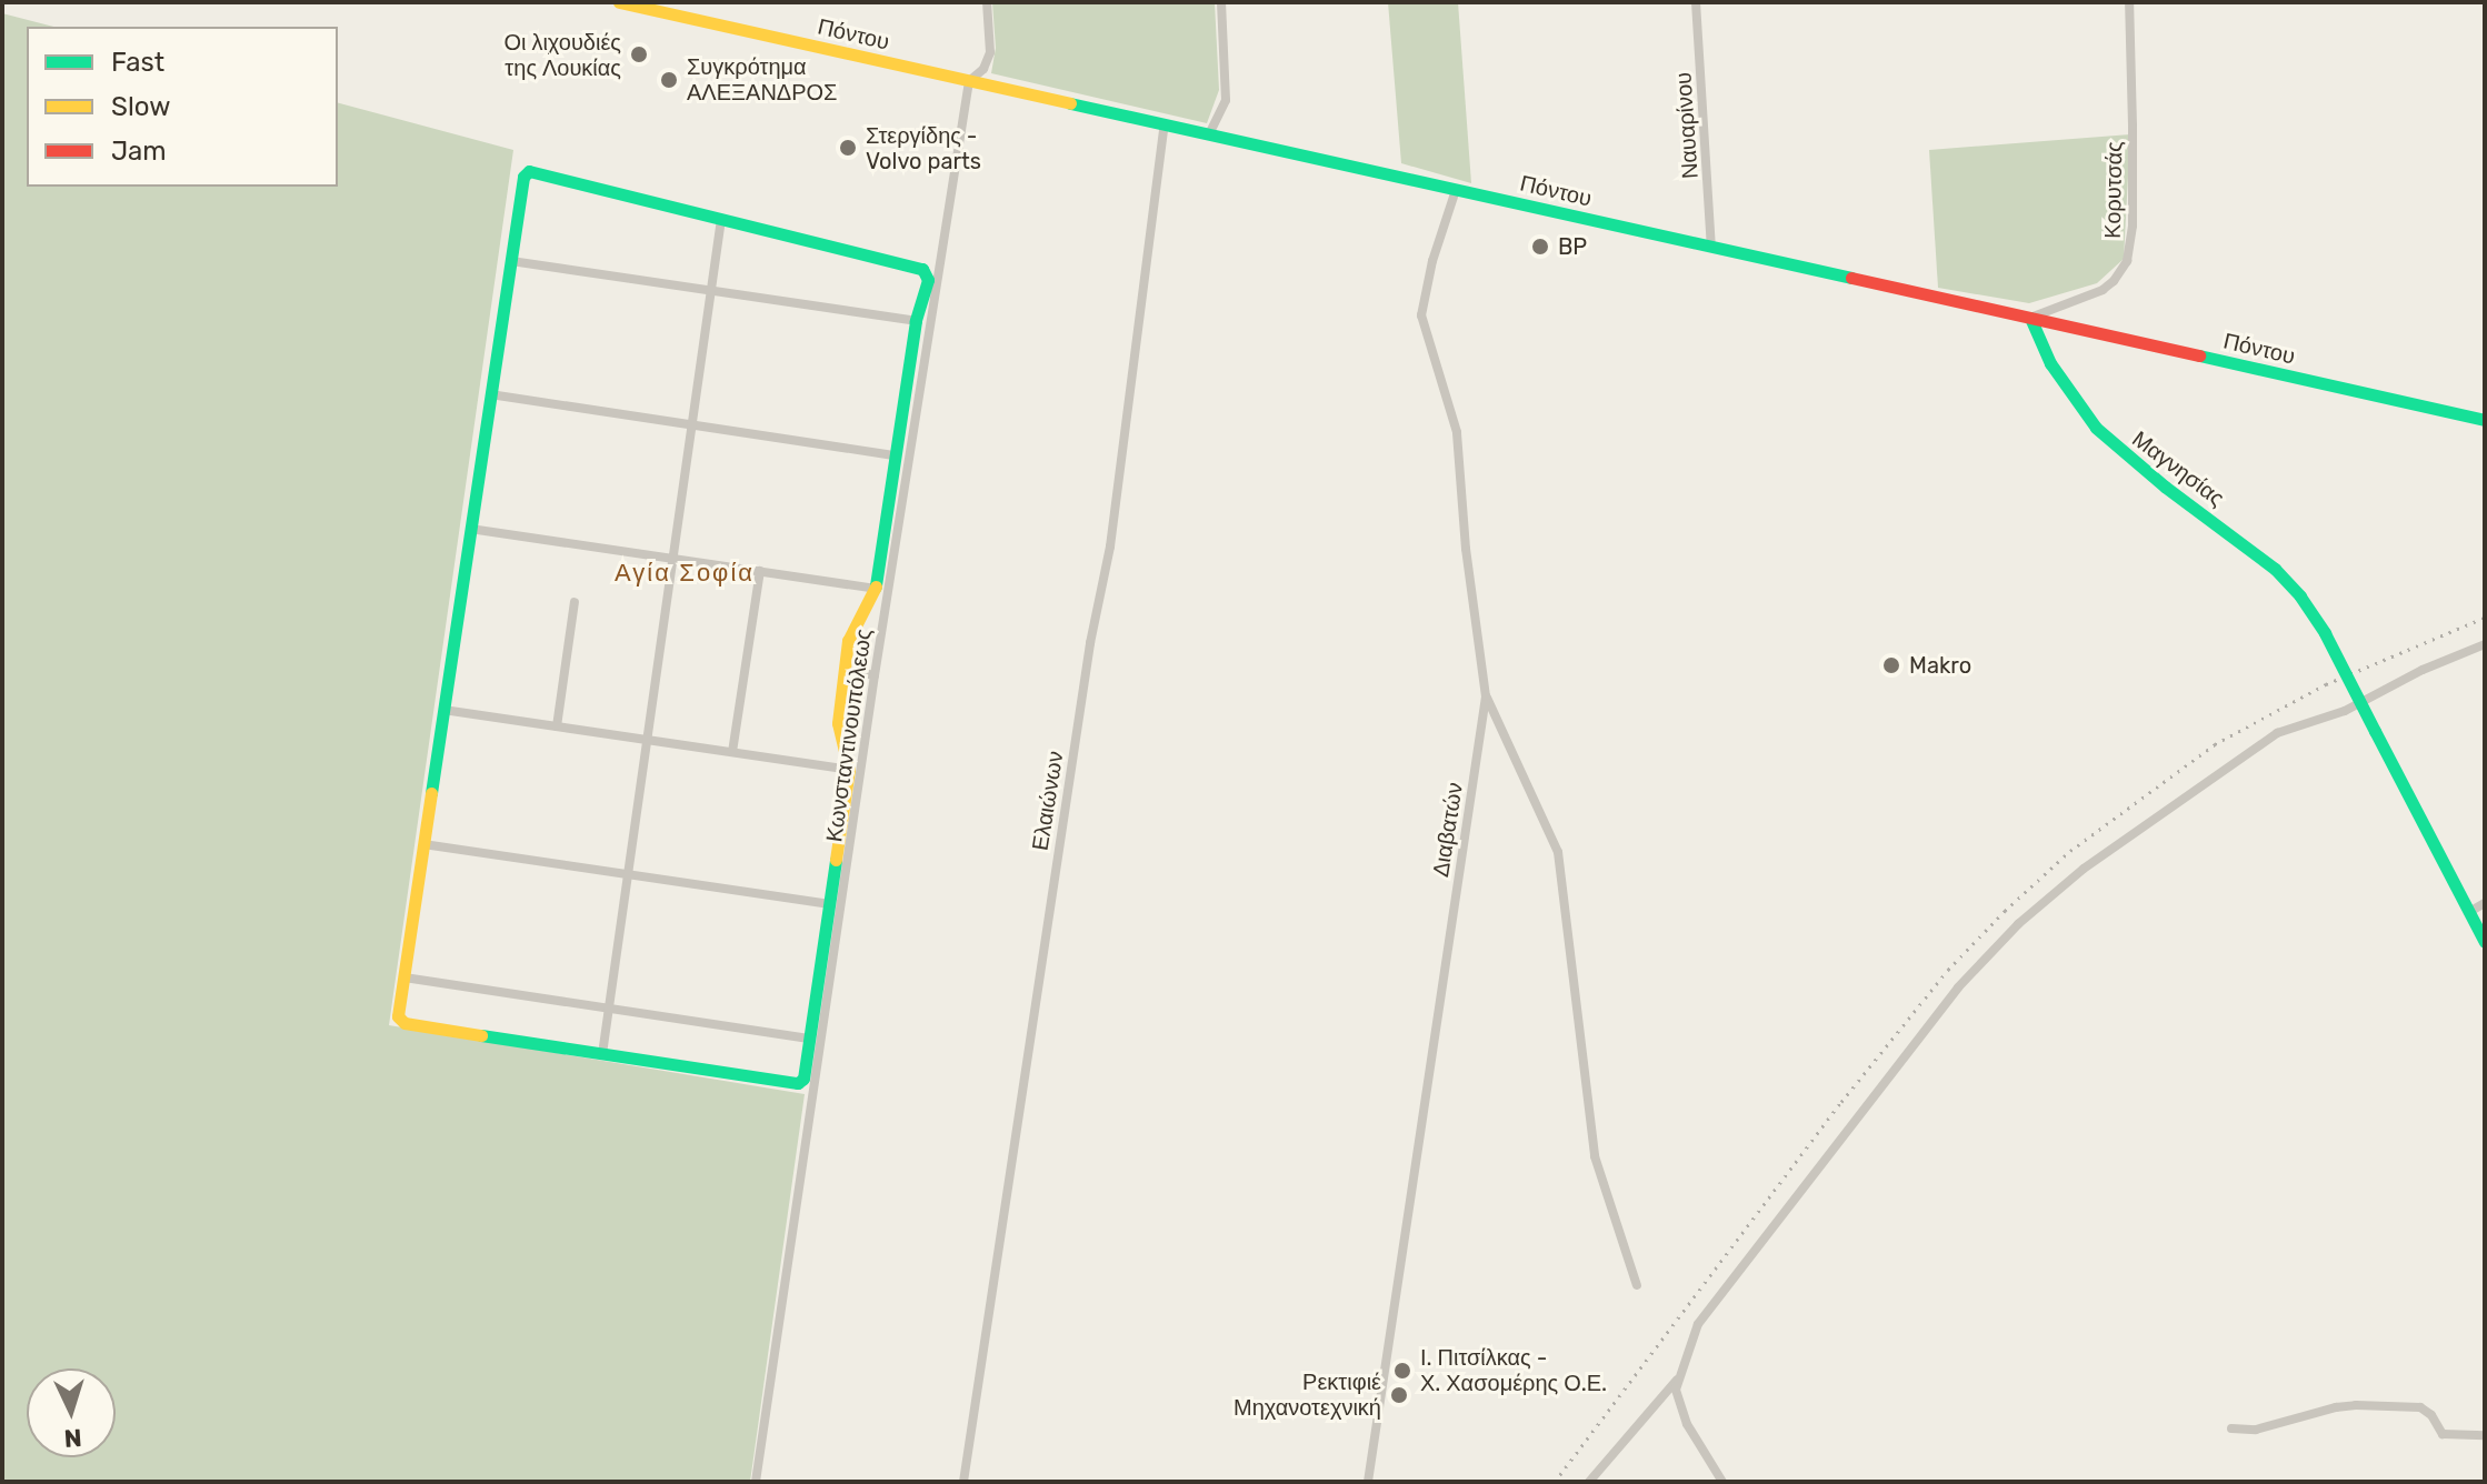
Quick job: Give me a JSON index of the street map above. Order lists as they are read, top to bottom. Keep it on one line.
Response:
{"streets":{"street":["Πόντου","Ναυαρίνου","Κορυτσάς","Μαγνησίας","Κωνσταντινουπόλεως","Ελαιώνων","Διαβατών"]},"crossings":[["Πόντου","Ναυαρίνου"],["Πόντου","Κορυτσάς"],["Πόντου","Μαγνησίας"],["Πόντου","Κωνσταντινουπόλεως"],["Πόντου","Ελαιώνων"],["Πόντου","Διαβατών"],["Κορυτσάς","Μαγνησίας"]],"districts":["Αγία Σοφία"],"places":["Οι λιχουδιές της Λουκίας","Συγκρότημα ΑΛΕΞΑΝΔΡΟΣ","Στεργίδης - Volvo parts","BP","Makro","Ι. Πιτσίλκας - Χ. Χασομέρης Ο.Ε.","Ρεκτιφιέ Μηχανοτεχνική"],"legend":["Fast","Slow","Jam"],"north":"bottom"}
